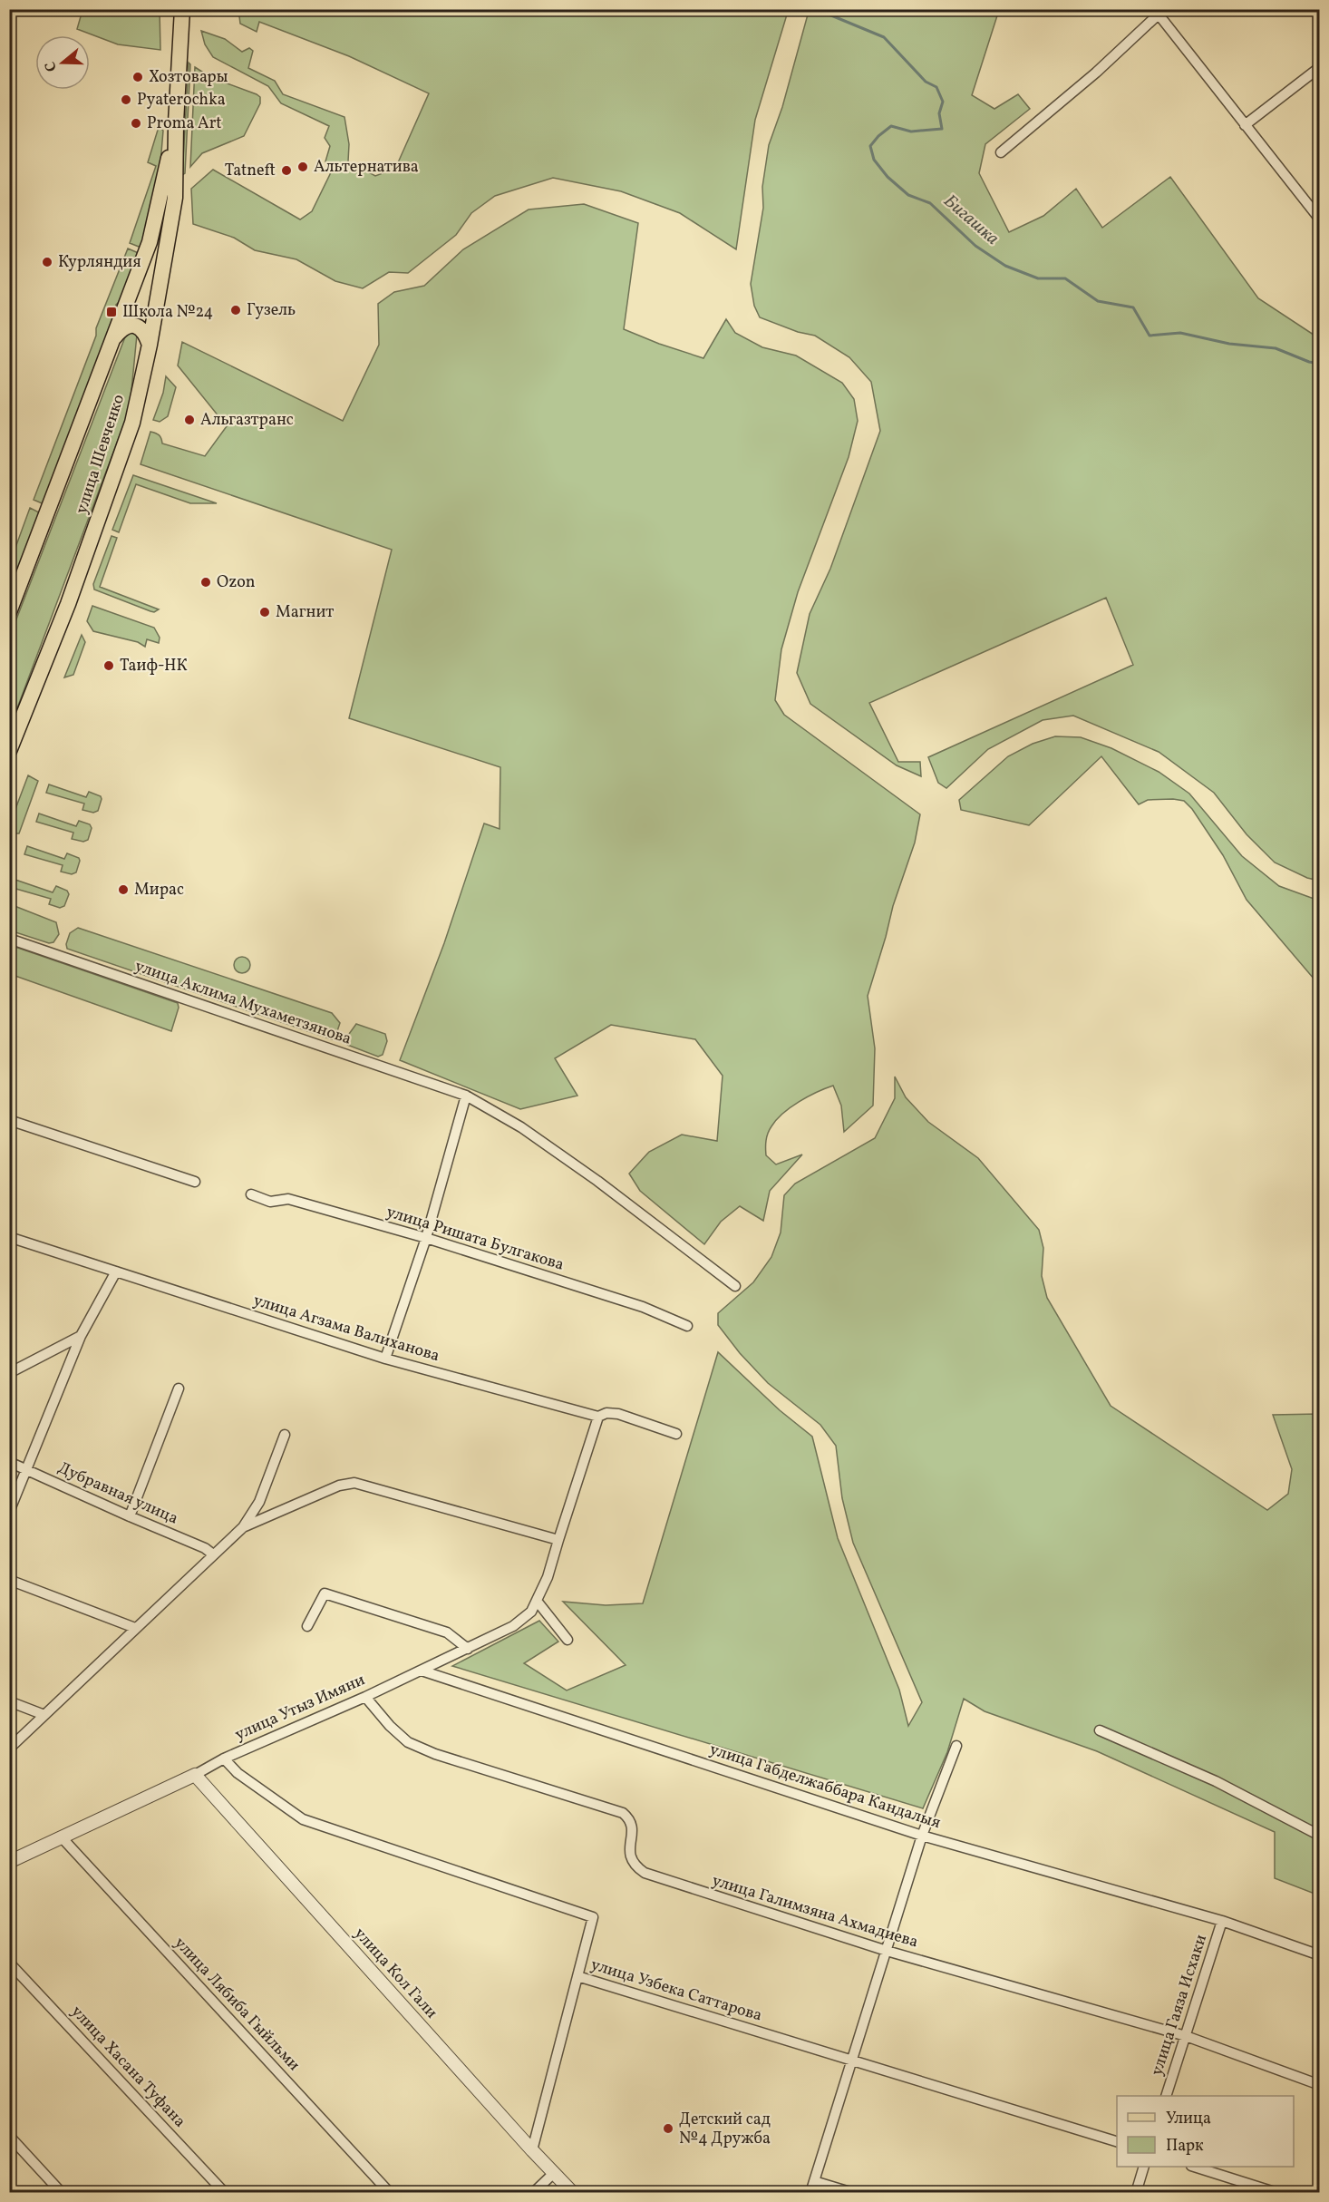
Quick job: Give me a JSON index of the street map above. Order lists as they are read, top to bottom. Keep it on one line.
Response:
{"streets":{"main road":["улица Шевченко"],"street":["улица Аклима Мухаметзянова","улица Ришата Булгакова","улица Агзама Валиханова","Дубравная улица","улица Утыз Имяни","улица Габделжаббара Кандалыя","улица Галимзяна Ахмадиева","улица Кол Гали","улица Узбека Саттарова","улица Лябиба Гыйльми","улица Гаяза Исхаки","улица Хасана Туфана"]},"crossings":[["улица Агзама Валиханова","улица Утыз Имяни"],["улица Утыз Имяни","улица Габделжаббара Кандалыя"],["улица Утыз Имяни","улица Галимзяна Ахмадиева"],["улица Утыз Имяни","улица Кол Гали"],["улица Утыз Имяни","улица Узбека Саттарова"],["улица Утыз Имяни","улица Лябиба Гыйльми"],["улица Габделжаббара Кандалыя","улица Гаяза Исхаки"],["улица Галимзяна Ахмадиева","улица Гаяза Исхаки"]],"water":["Бигашка"],"places":{"other":["Хозтовары","Pyaterochka","Proma Art","Альтернатива","Tatneft","Курляндия","Гузель","Альгазтранс","Ozon","Магнит","Таиф-НК","Мирас","Детский сад №4 Дружба"],"transit":["Школа №24"]},"legend":["Улица","Парк"],"north":"left"}
